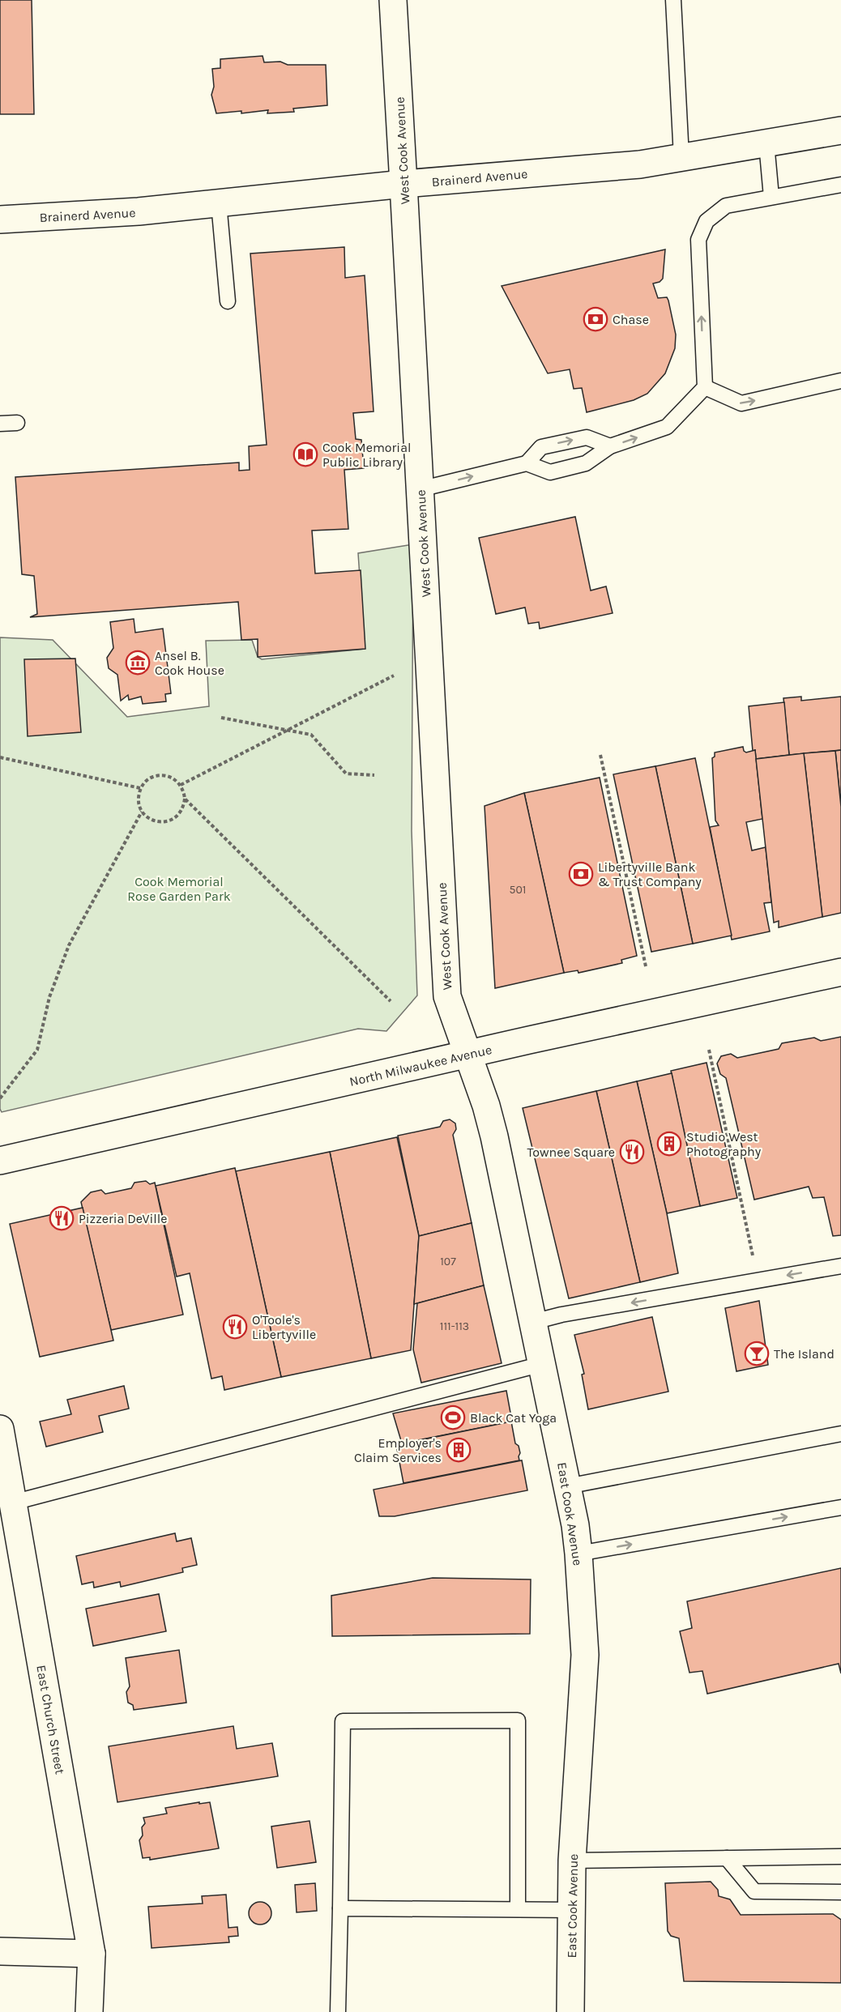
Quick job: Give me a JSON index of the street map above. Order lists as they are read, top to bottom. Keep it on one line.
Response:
{"streets":{"street":["West Cook Avenue","Brainerd Avenue","North Milwaukee Avenue","East Cook Avenue","East Church Street"]},"crossings":[["West Cook Avenue","Brainerd Avenue"],["West Cook Avenue","North Milwaukee Avenue"],["West Cook Avenue","East Cook Avenue"],["North Milwaukee Avenue","East Cook Avenue"]],"parks":["Cook Memorial Rose Garden Park"],"places":{"bank":["Chase","Libertyville Bank & Trust Company"],"library":["Cook Memorial Public Library"],"museum":["Ansel B. Cook House"],"building":["Studio West Photography","Employer's Claim Services"],"restaurant":["Townee Square","Pizzeria DeVille","O'Toole's Libertyville"],"bar":["The Island"],"sports":["Black Cat Yoga"]},"house_numbers":["501","107","111-113"]}
